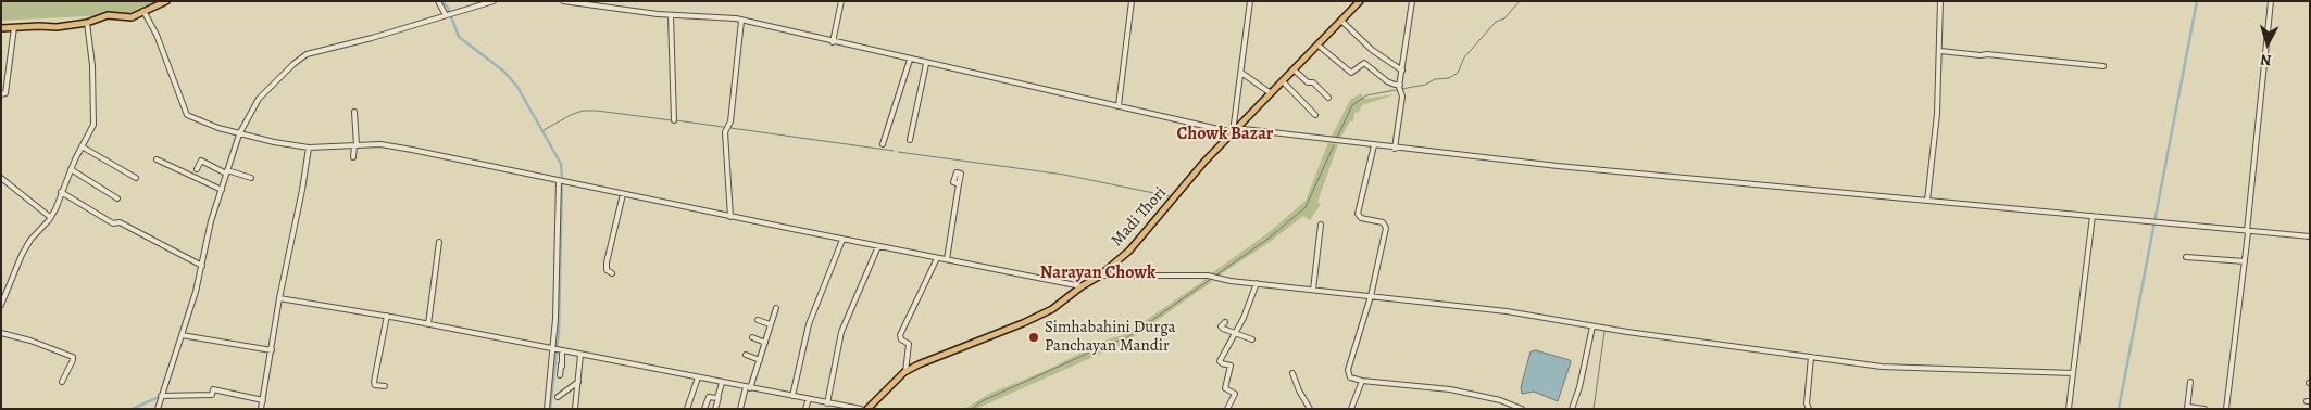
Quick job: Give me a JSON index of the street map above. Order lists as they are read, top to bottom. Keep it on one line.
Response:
{"streets":{"main road":["Madi Thori"]},"districts":["Chowk Bazar","Narayan Chowk"],"places":["Simhabahini Durga Panchayan Mandir"],"north":"bottom"}
